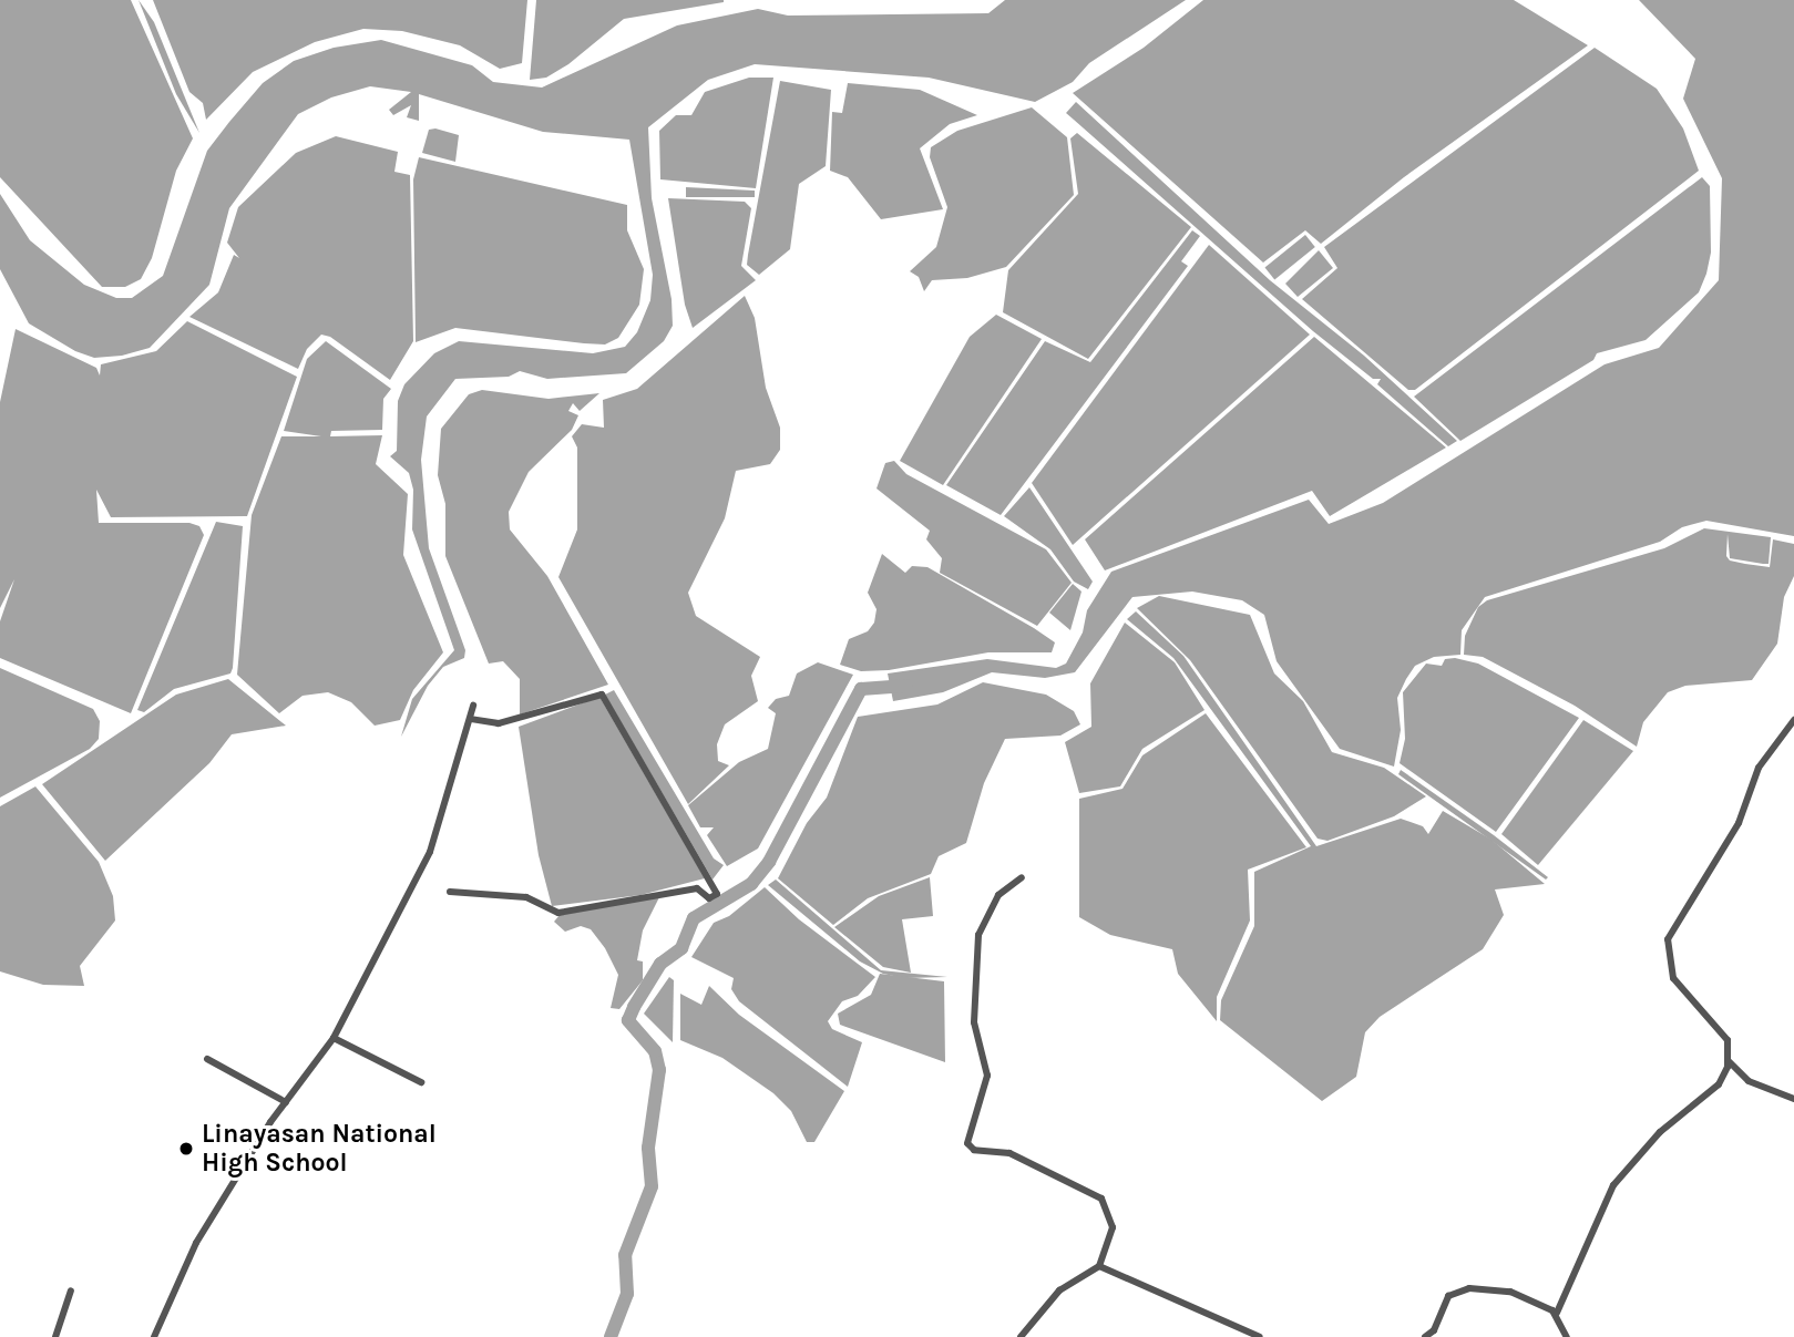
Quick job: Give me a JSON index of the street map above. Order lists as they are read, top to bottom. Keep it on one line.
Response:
{"places":["Linayasan National High School"]}
